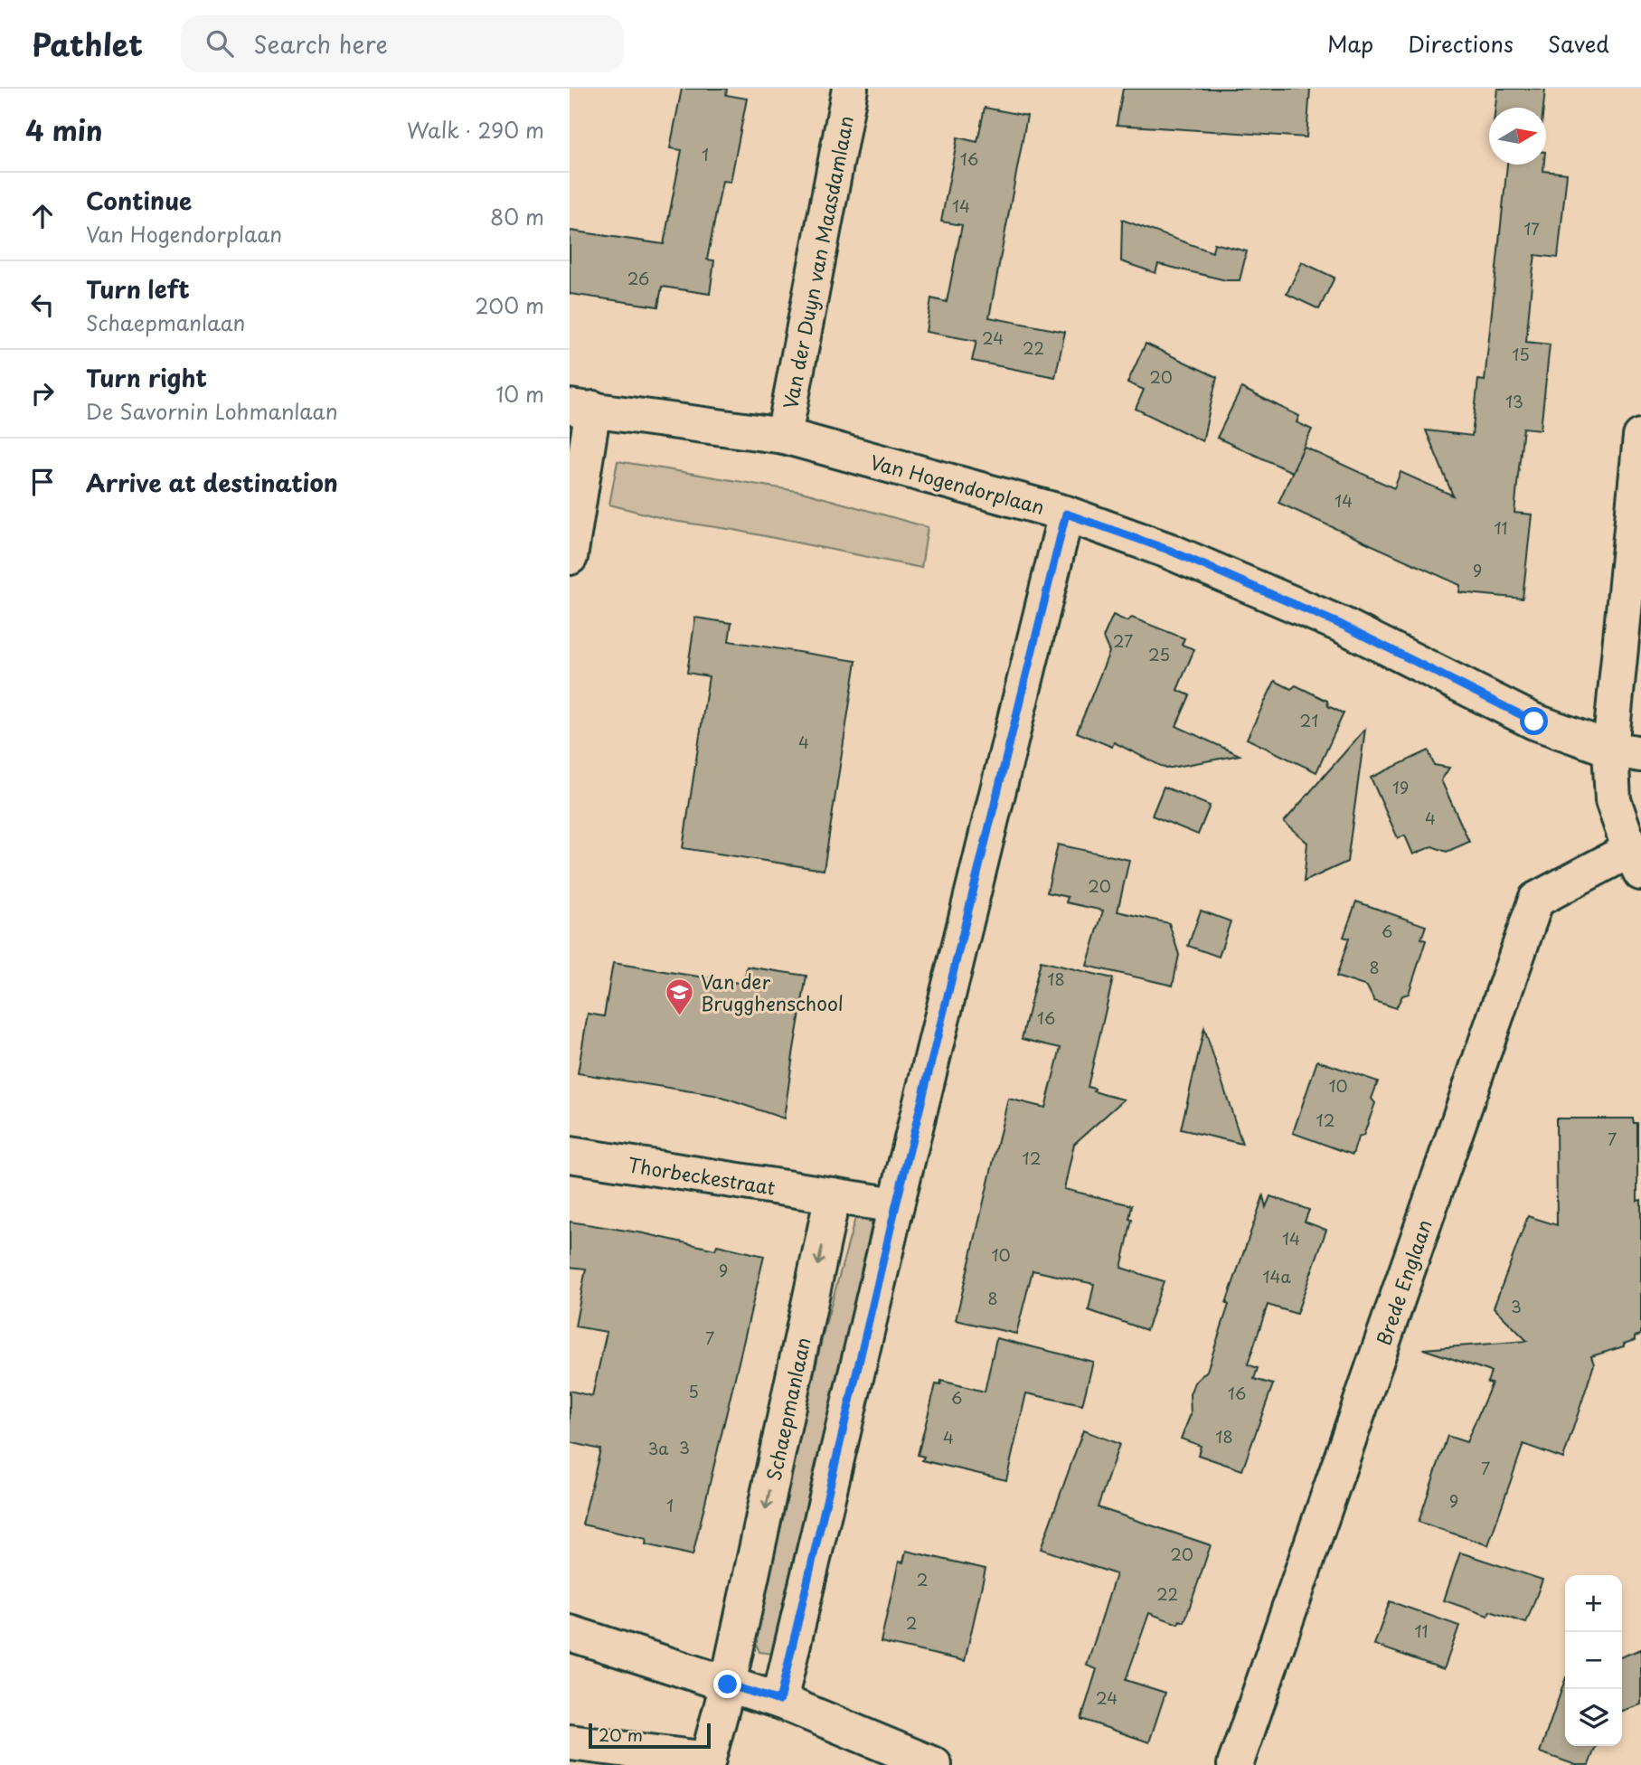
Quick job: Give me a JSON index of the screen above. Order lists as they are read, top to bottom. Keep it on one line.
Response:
{"streets":{"street":["Van der Duyn van Maasdamlaan","Van Hogendorplaan","Thorbeckestraat","Brede Englaan","Schaepmanlaan"]},"crossings":[["Van der Duyn van Maasdamlaan","Van Hogendorplaan"],["Thorbeckestraat","Schaepmanlaan"]],"places":{"school or university":["Van der Brugghenschool"]},"house_numbers":["1","16","14","17","26","24","22","15","20","13","14","11","9","27","25","21","4","19","4","20","6","8","18","16","10","12","7","12","14","10","9","14a","8","3","7","5","16","6","18","4","3","3a","7","9","1","20","2","22","2","11","24"],"scale_bar":"20 m","north":"right","page":{"header":"Pathlet","search":"Search here","nav":["Map","Directions","Saved"],"heading":["4 min","Walk · 290 m"],"list":[["Continue","Van Hogendorplaan","80 m"],["Turn left","Schaepmanlaan","200 m"],["Turn right","De Savornin Lohmanlaan","10 m"],"Arrive at destination"],"map_buttons":["+","−"],"scale":"20 m"}}
